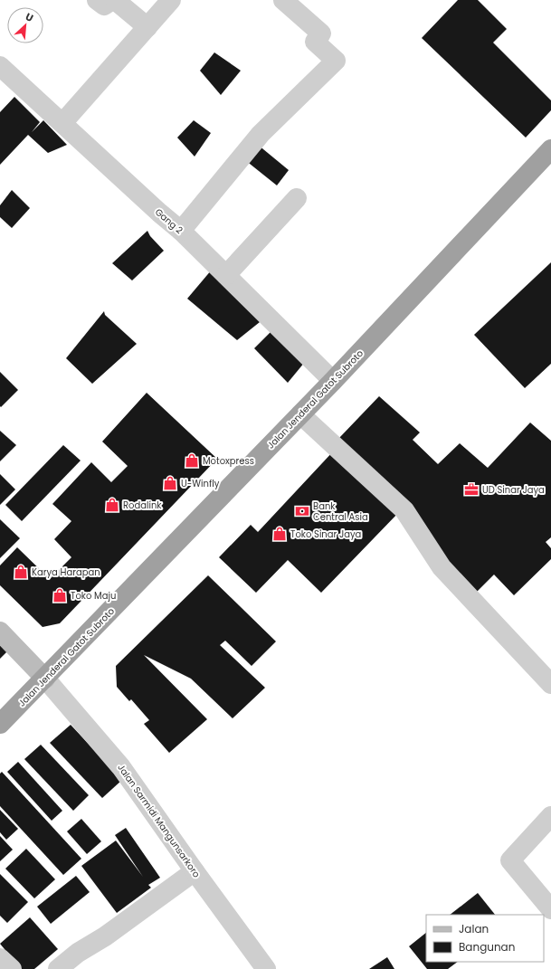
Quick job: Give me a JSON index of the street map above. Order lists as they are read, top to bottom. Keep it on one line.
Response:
{"streets":{"highway":["Jalan Jenderal Gatot Subroto"],"street":["Gang 2","Jalan Sarmidi Mangunsarkoro"]},"crossings":[["Gang 2","Jalan Jenderal Gatot Subroto"],["Jalan Jenderal Gatot Subroto","Jalan Sarmidi Mangunsarkoro"]],"places":{"shop":["Motoxpress","U-Winfly","Rodalink","Toko Sinar Jaya","Karya Harapan","Toko Maju"],"office":["UD Sinar Jaya"],"bank":["Bank Central Asia"]},"legend":["Jalan","Bangunan"],"north":"top right"}
